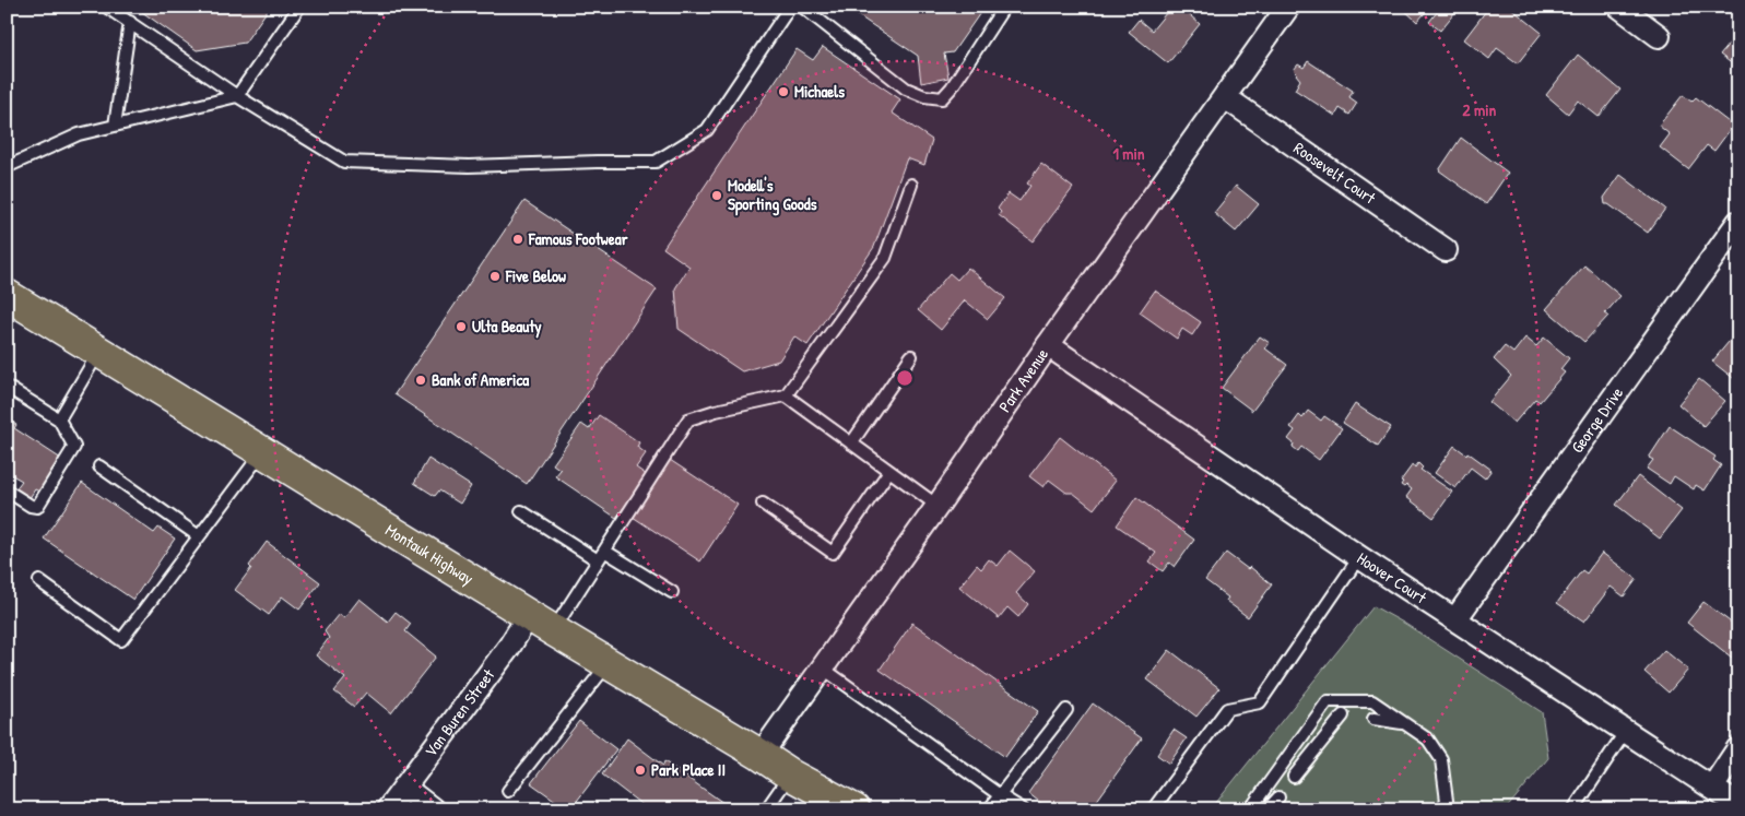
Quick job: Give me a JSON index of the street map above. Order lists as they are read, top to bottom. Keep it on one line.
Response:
{"streets":{"main road":["Montauk Highway"],"street":["Roosevelt Court","Park Avenue","George Drive","Hoover Court","Van Buren Street"]},"crossings":[["Roosevelt Court","Park Avenue"],["Park Avenue","Montauk Highway"],["Park Avenue","Hoover Court"],["George Drive","Hoover Court"],["Montauk Highway","Van Buren Street"]],"places":["Michaels","Modell's Sporting Goods","Famous Footwear","Five Below","Ulta Beauty","Bank of America","Park Place II"],"rings":["2 min","1 min"]}
